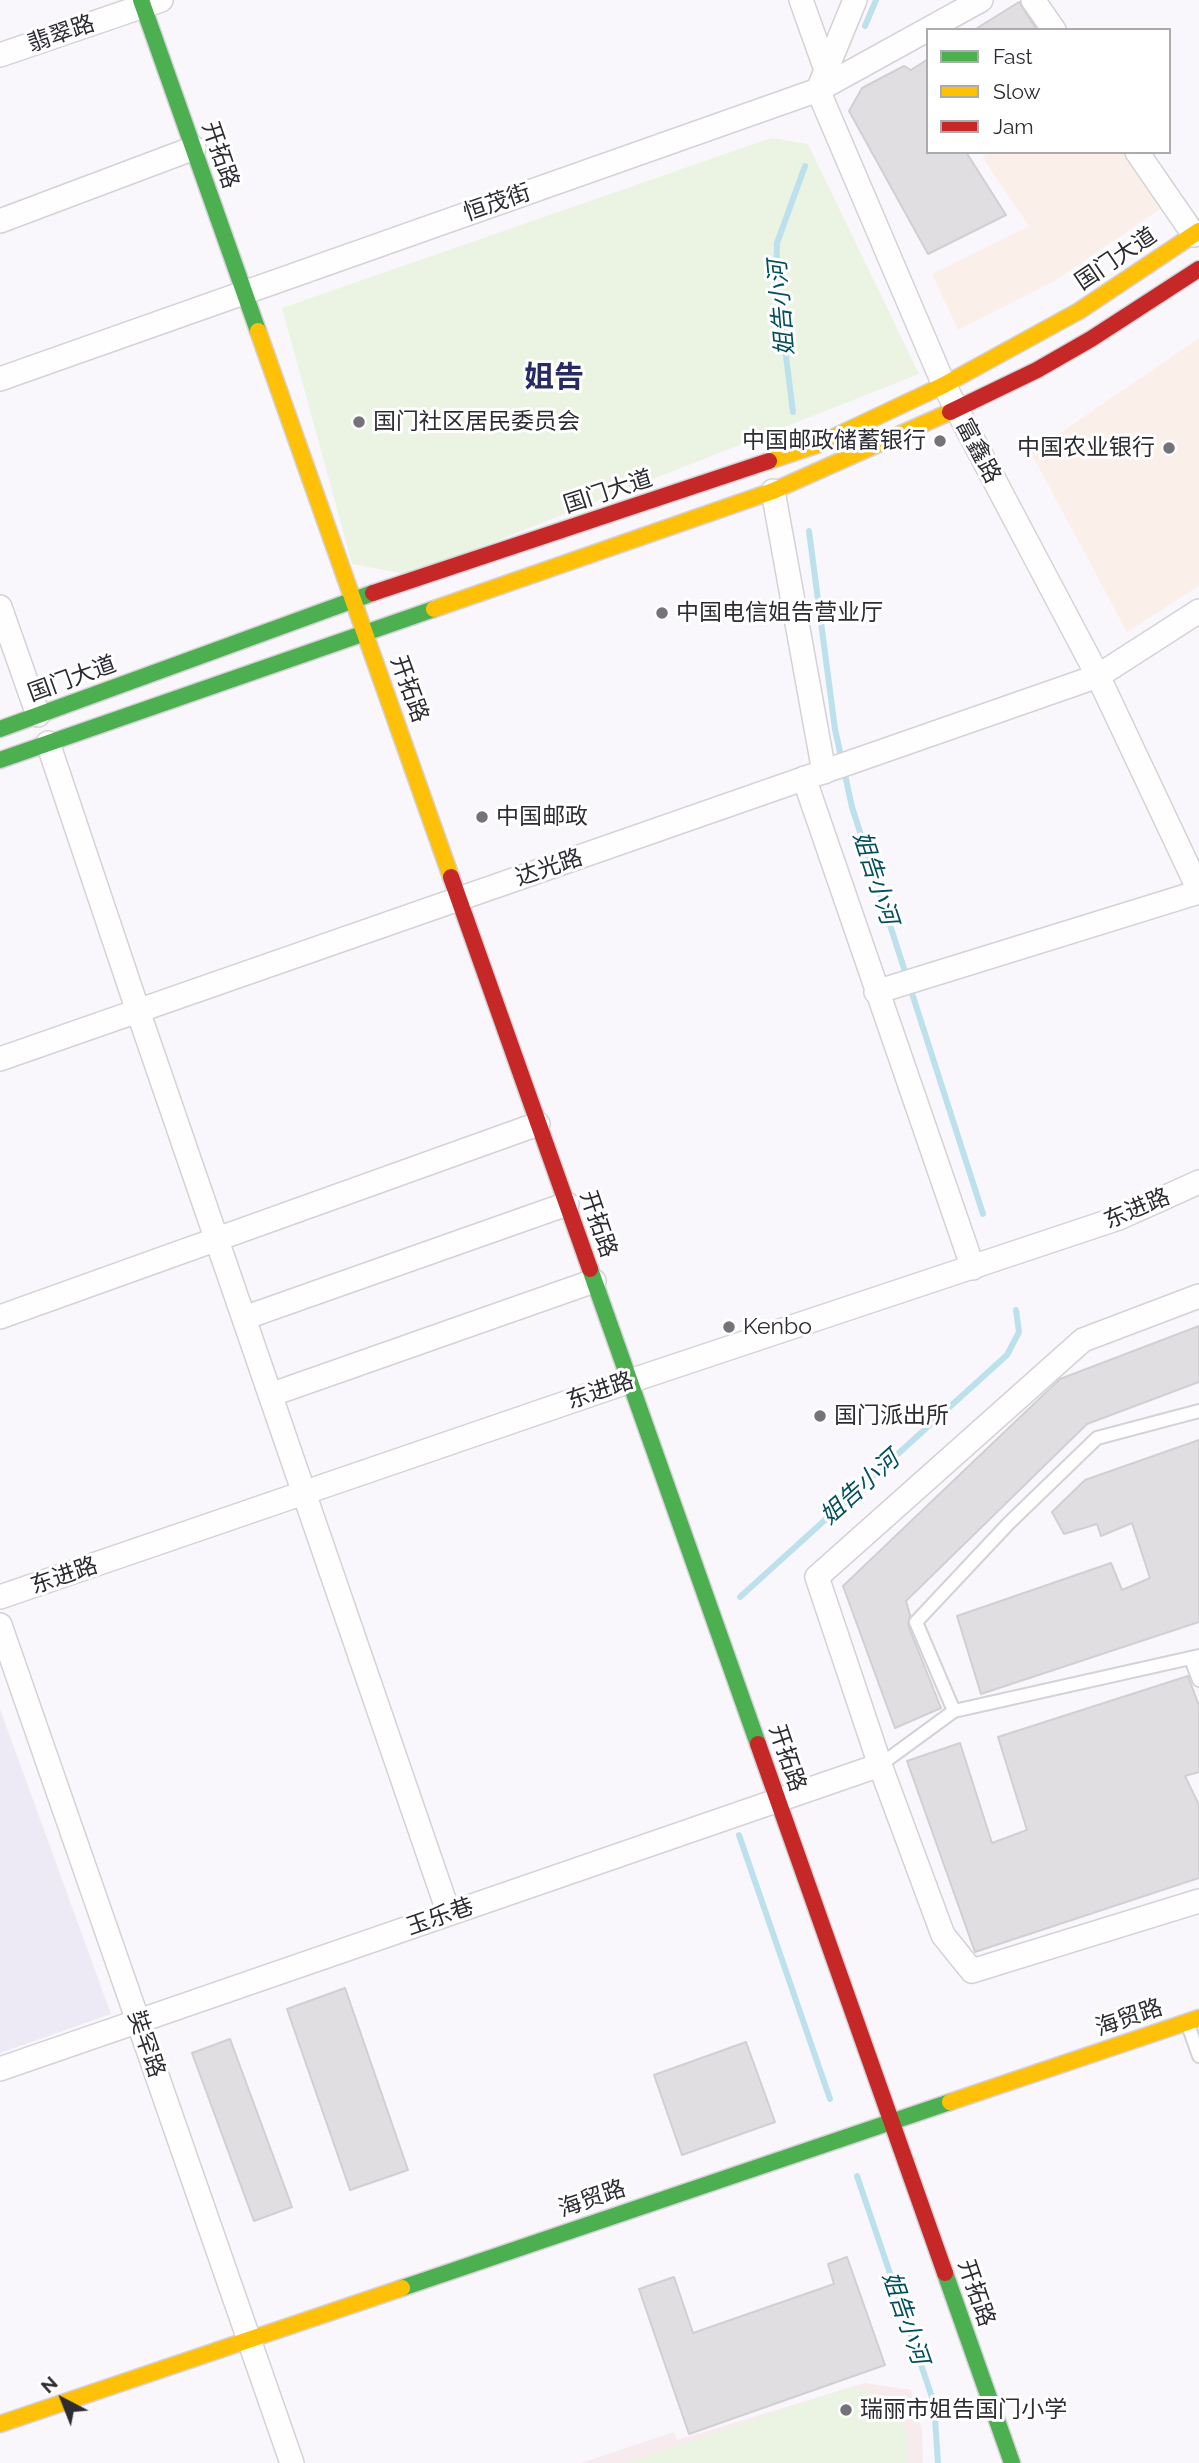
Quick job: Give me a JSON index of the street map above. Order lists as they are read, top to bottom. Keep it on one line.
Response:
{"streets":{"main road":["开拓路","国门大道","海贸路"],"street":["翡翠路","恒茂街","富鑫路","达光路","东进路","玉乐巷","奘罕路"]},"crossings":[["翡翠路","开拓路"],["开拓路","恒茂街"],["开拓路","国门大道"],["开拓路","达光路"],["开拓路","东进路"],["开拓路","玉乐巷"],["开拓路","海贸路"],["恒茂街","富鑫路"],["国门大道","富鑫路"],["富鑫路","达光路"],["玉乐巷","奘罕路"],["海贸路","奘罕路"]],"districts":["姐告"],"water":["姐告小河"],"places":["国门社区居民委员会","中国邮政储蓄银行","中国农业银行","中国电信姐告营业厅","中国邮政","Kenbo","国门派出所","瑞丽市姐告国门小学"],"legend":["Fast","Slow","Jam"],"north":"top left"}
